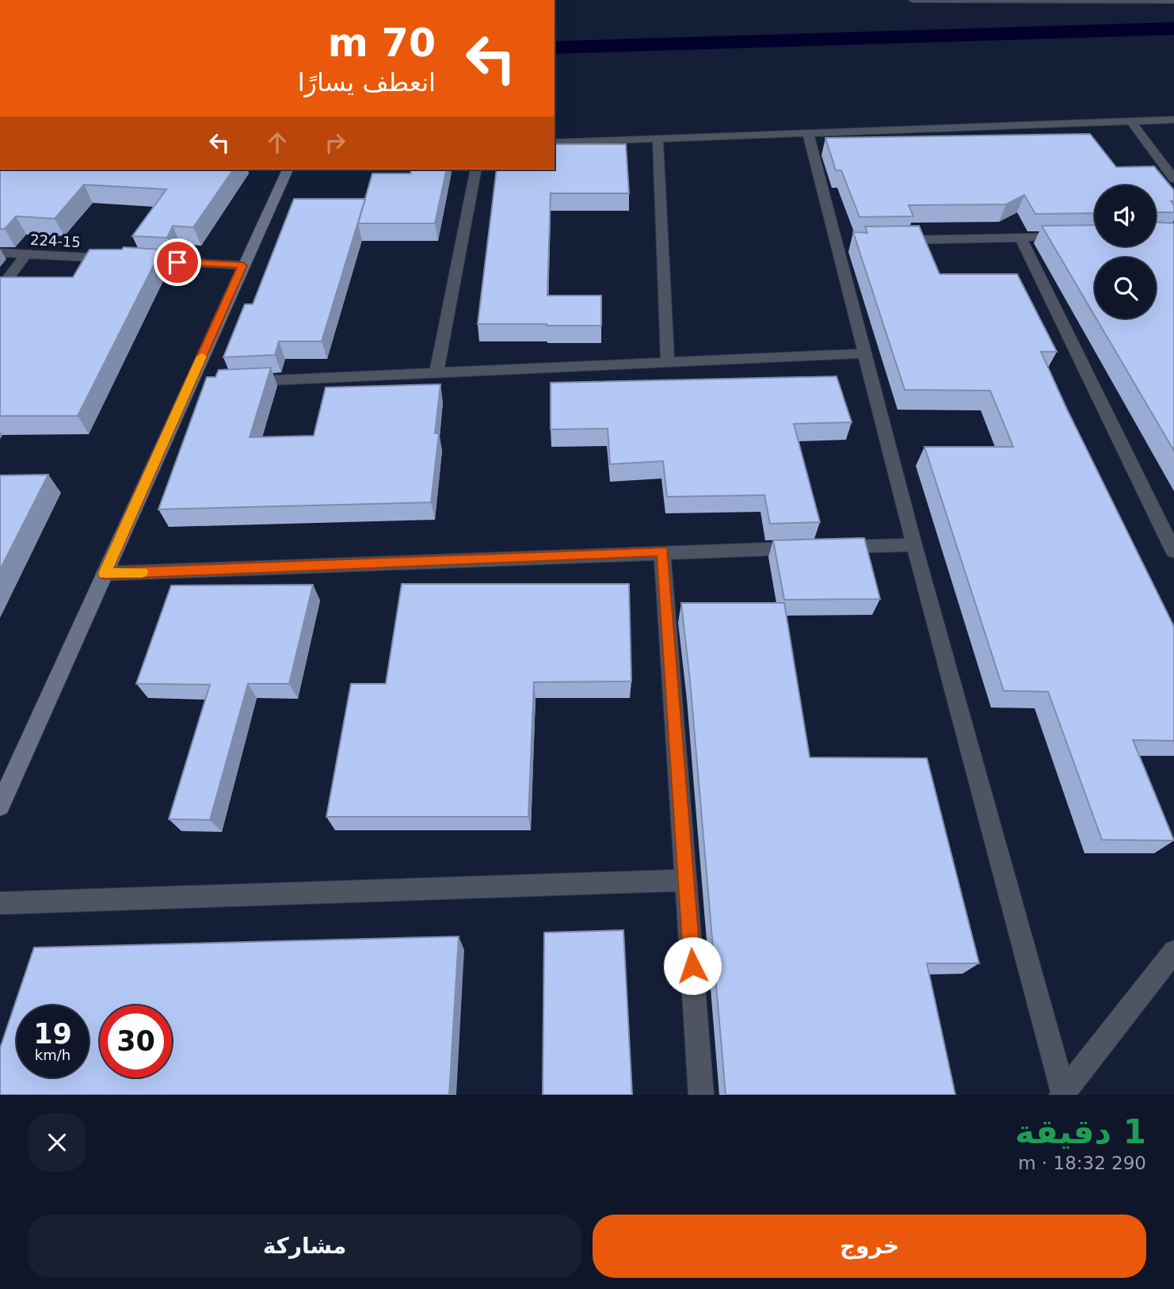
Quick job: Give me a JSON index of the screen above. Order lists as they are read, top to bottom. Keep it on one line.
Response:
{"streets":{"street":["224-15"]},"page":{"turn":["70 m","انعطف يسارًا"],"speed":"19 km/h","limit":"30","heading":["1 دقيقة","290 m · 18:32"],"buttons":["خروج","مشاركة"]}}
